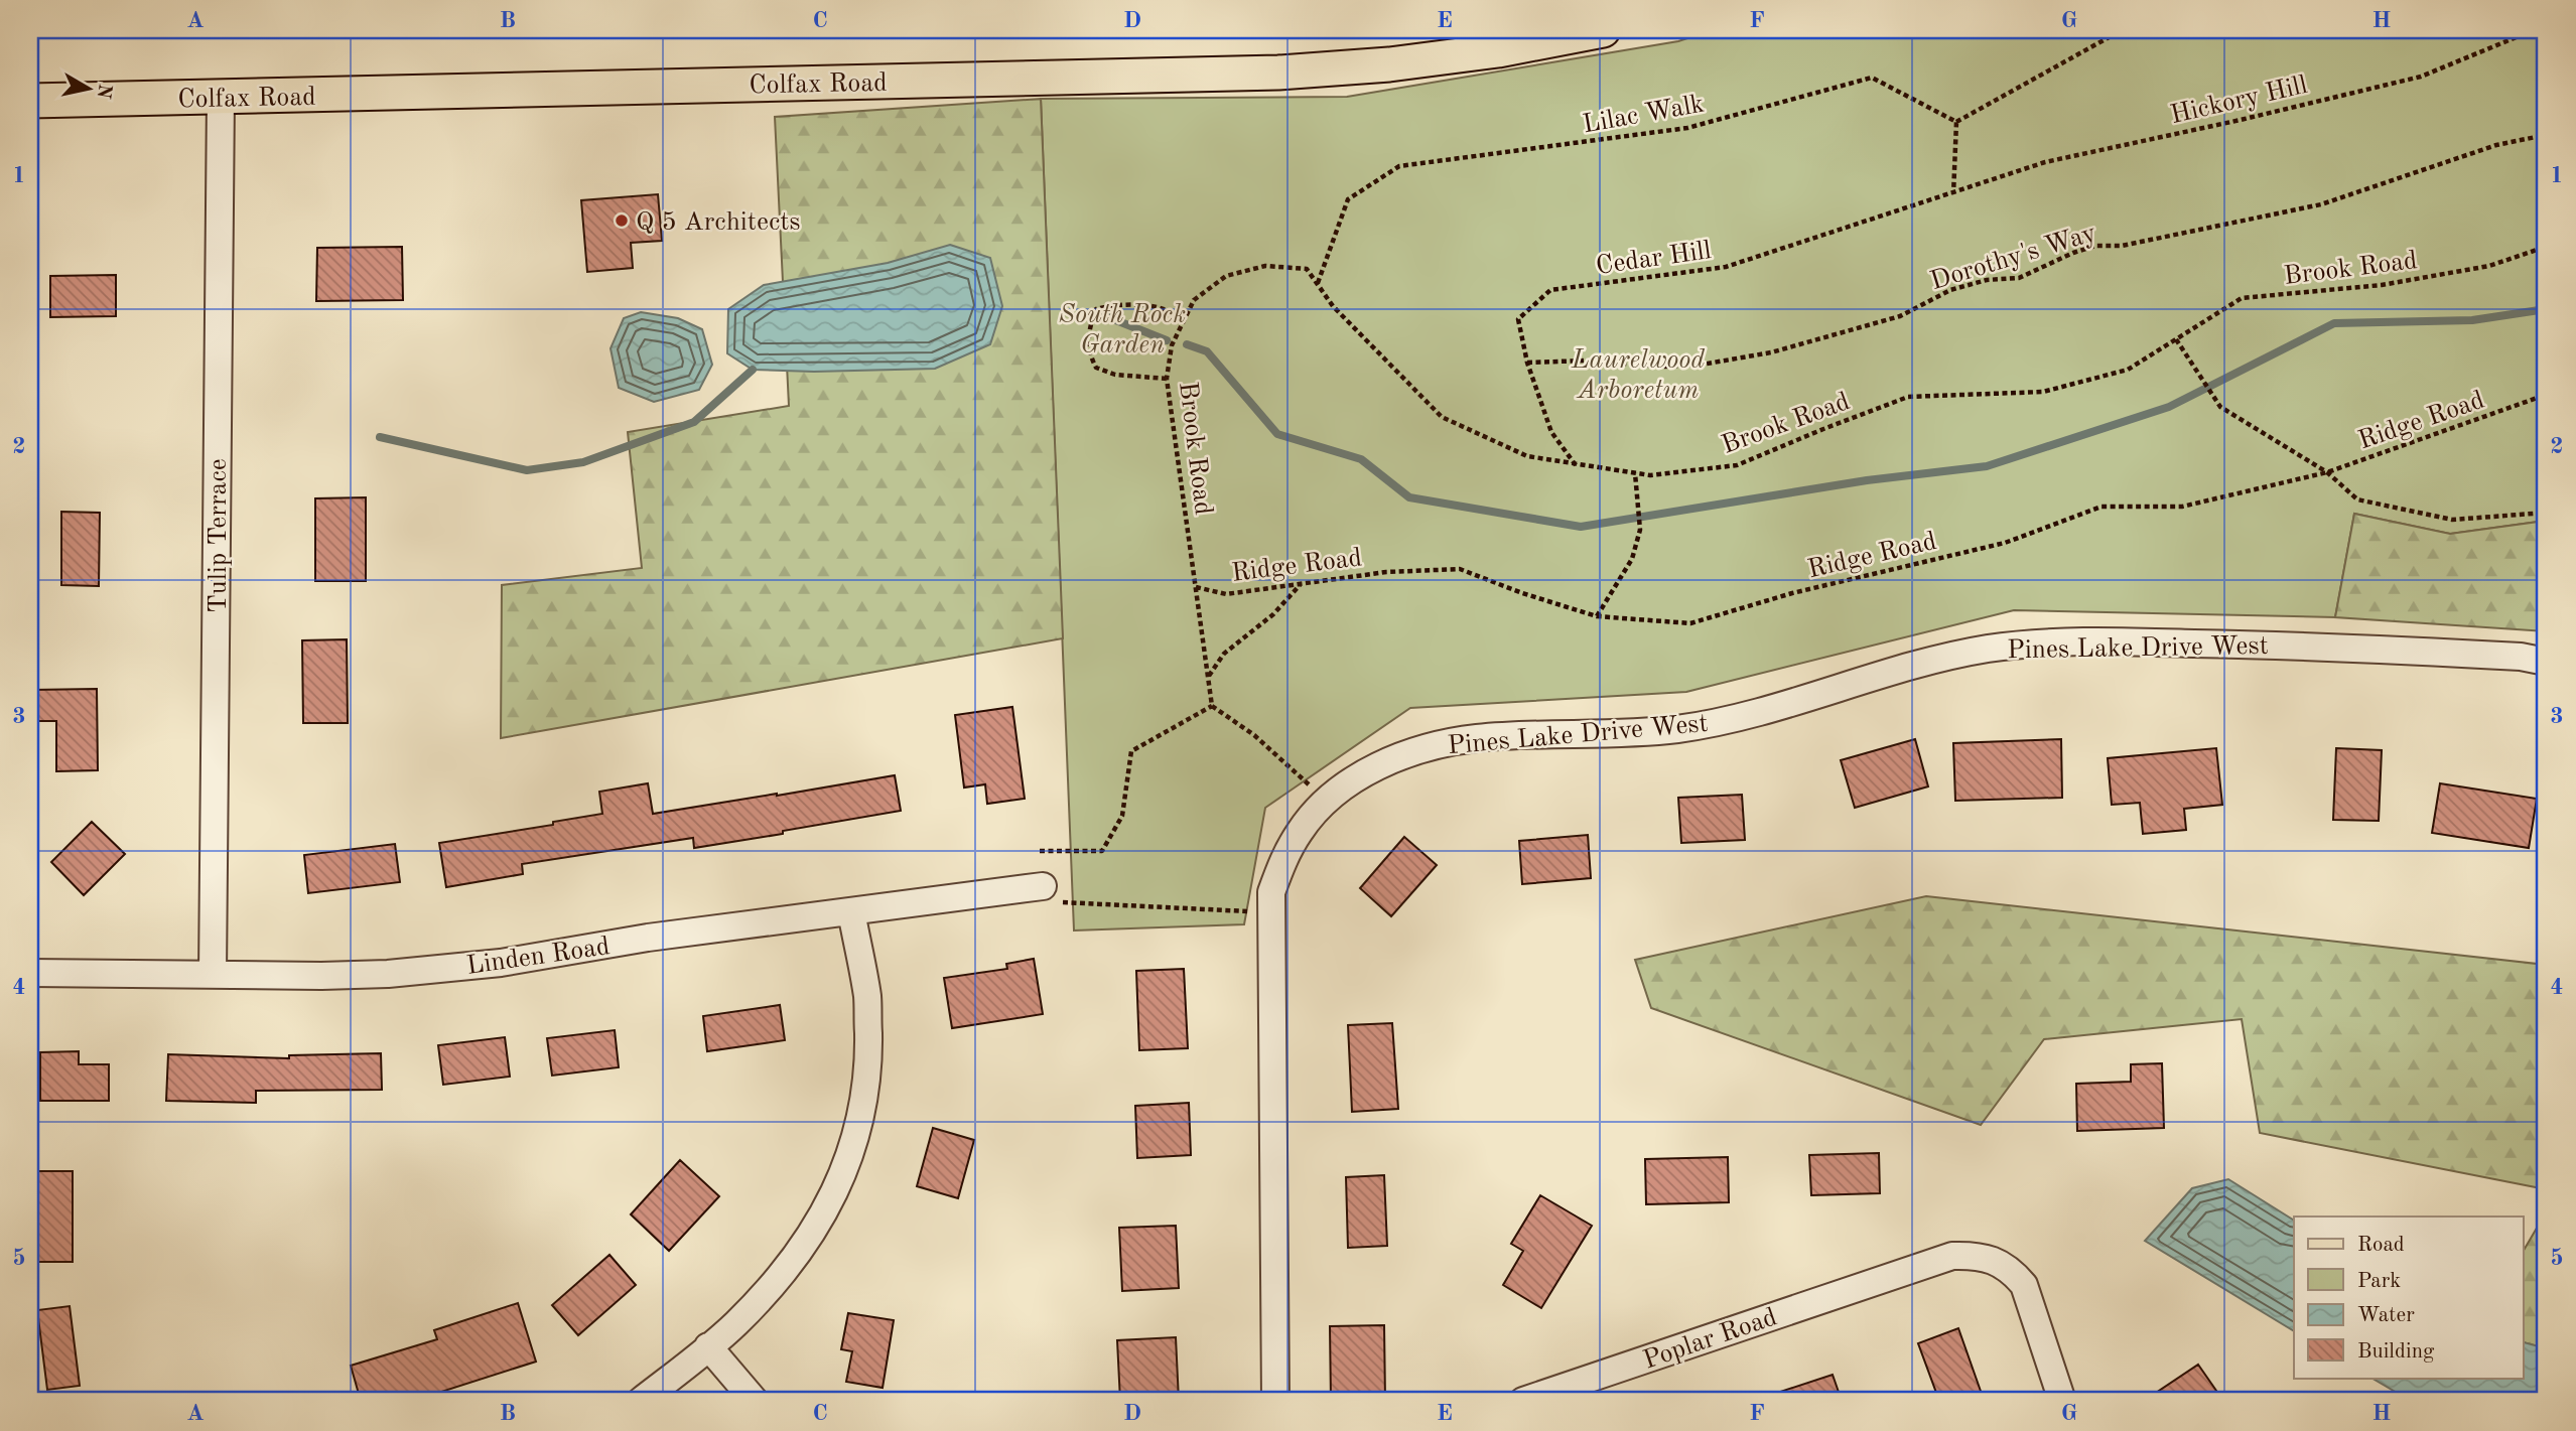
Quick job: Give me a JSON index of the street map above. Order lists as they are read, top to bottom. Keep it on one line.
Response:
{"streets":{"main road":["Colfax Road"],"street":["Tulip Terrace","Pines Lake Drive West","Linden Road","Poplar Road"],"path":["Hickory Hill","Lilac Walk","Dorothy's Way","Cedar Hill","Brook Road","Ridge Road"]},"crossings":[["Colfax Road","Tulip Terrace"],["Hickory Hill","Cedar Hill"],["Lilac Walk","Brook Road"],["Dorothy's Way","Cedar Hill"],["Cedar Hill","Brook Road"],["Brook Road","Ridge Road"],["Tulip Terrace","Linden Road"]],"parks":["South Rock Garden","Laurelwood Arboretum"],"places":["Q 5 Architects"],"legend":["Road","Park","Water","Building"],"north":"right","grid":{"columns":["A","B","C","D","E","F","G","H"],"rows":["1","2","3","4","5"]}}
